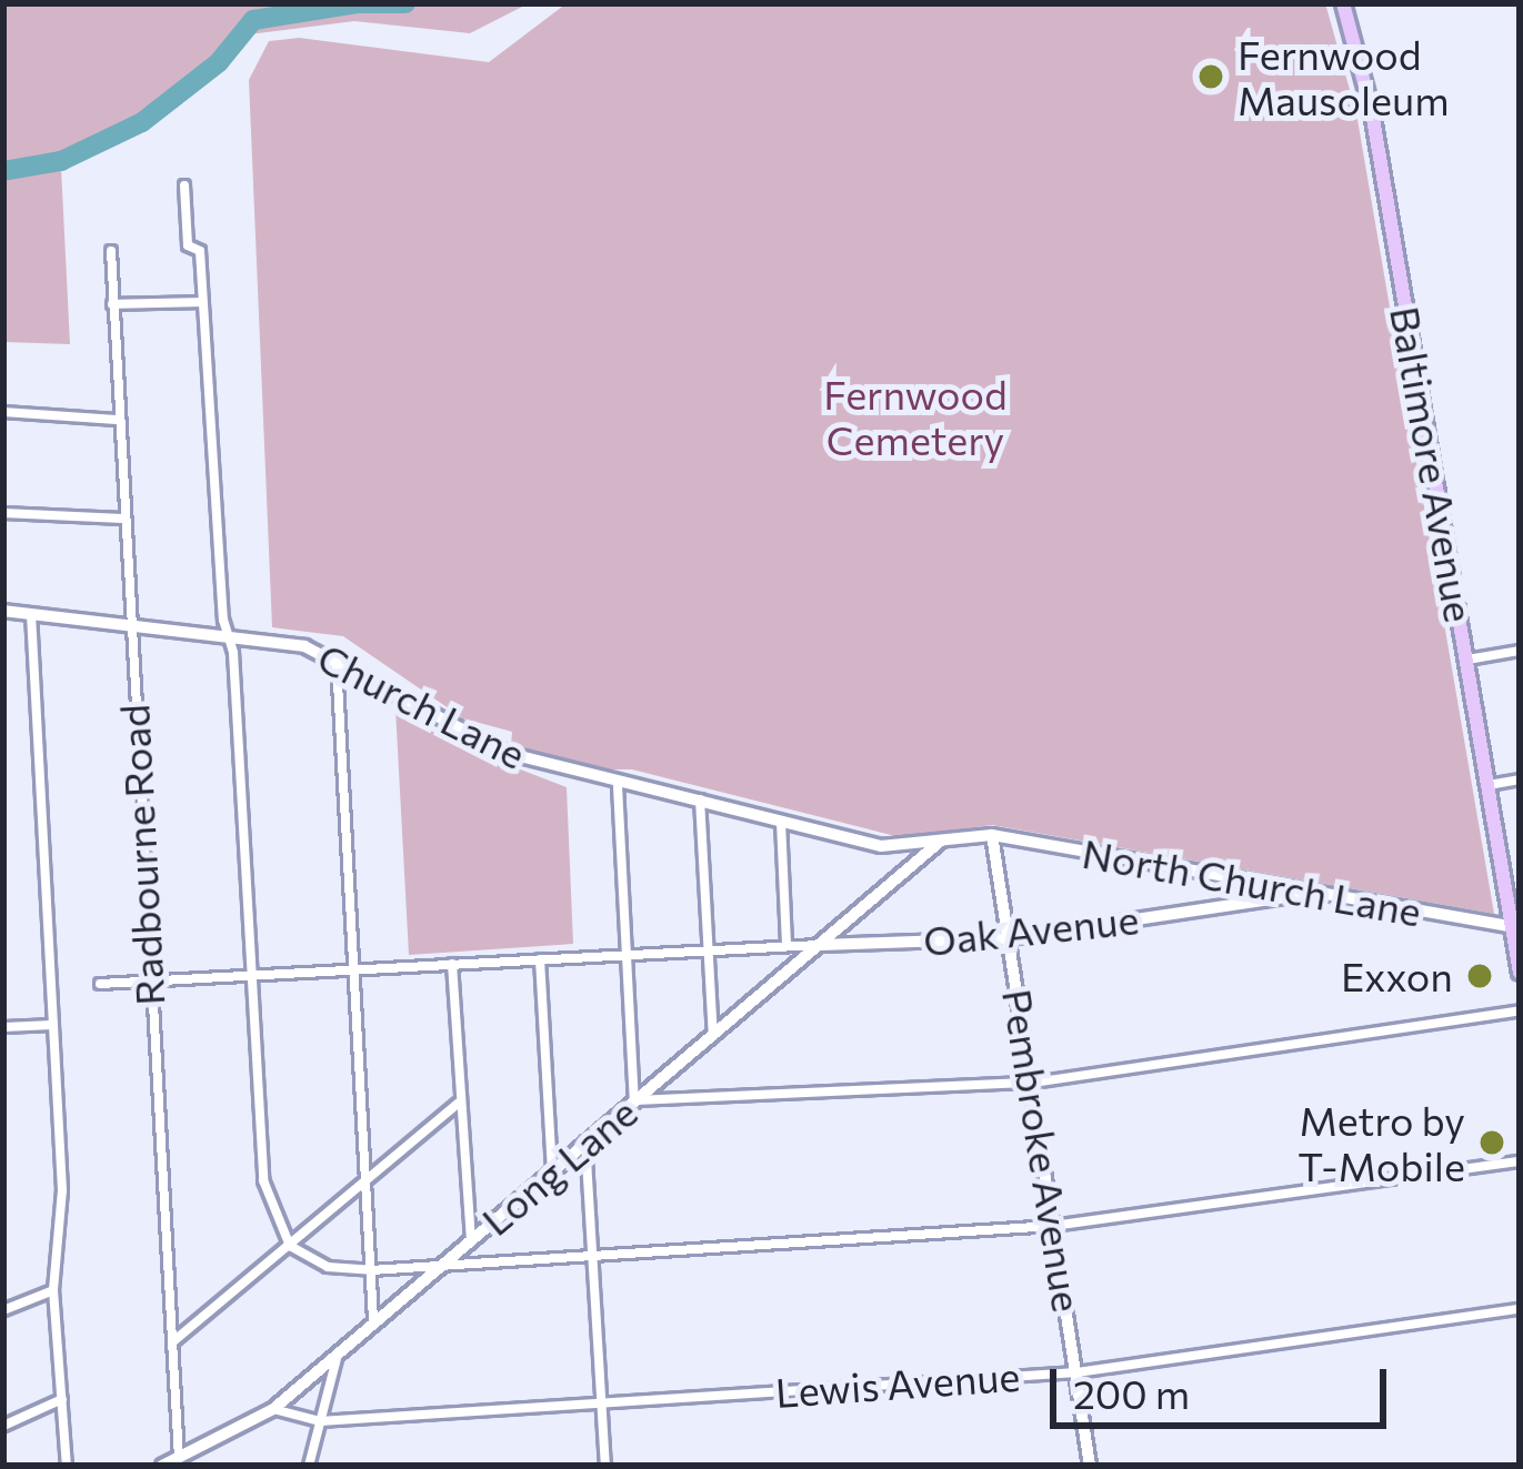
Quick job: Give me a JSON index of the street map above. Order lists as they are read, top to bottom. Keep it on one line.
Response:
{"streets":{"main road":["Baltimore Avenue"],"street":["Church Lane","Radbourne Road","North Church Lane","Oak Avenue","Pembroke Avenue","Long Lane","Lewis Avenue"]},"crossings":[["Baltimore Avenue","North Church Lane"],["Church Lane","Radbourne Road"],["Church Lane","North Church Lane"],["Church Lane","Pembroke Avenue"],["Church Lane","Long Lane"],["Radbourne Road","Long Lane"],["North Church Lane","Oak Avenue"],["North Church Lane","Pembroke Avenue"],["Oak Avenue","Pembroke Avenue"],["Oak Avenue","Long Lane"],["Pembroke Avenue","Lewis Avenue"],["Long Lane","Lewis Avenue"]],"parks":["Fernwood Cemetery"],"places":["Fernwood Mausoleum","Exxon","Metro by T-Mobile"],"scale_bar":"200 m"}
